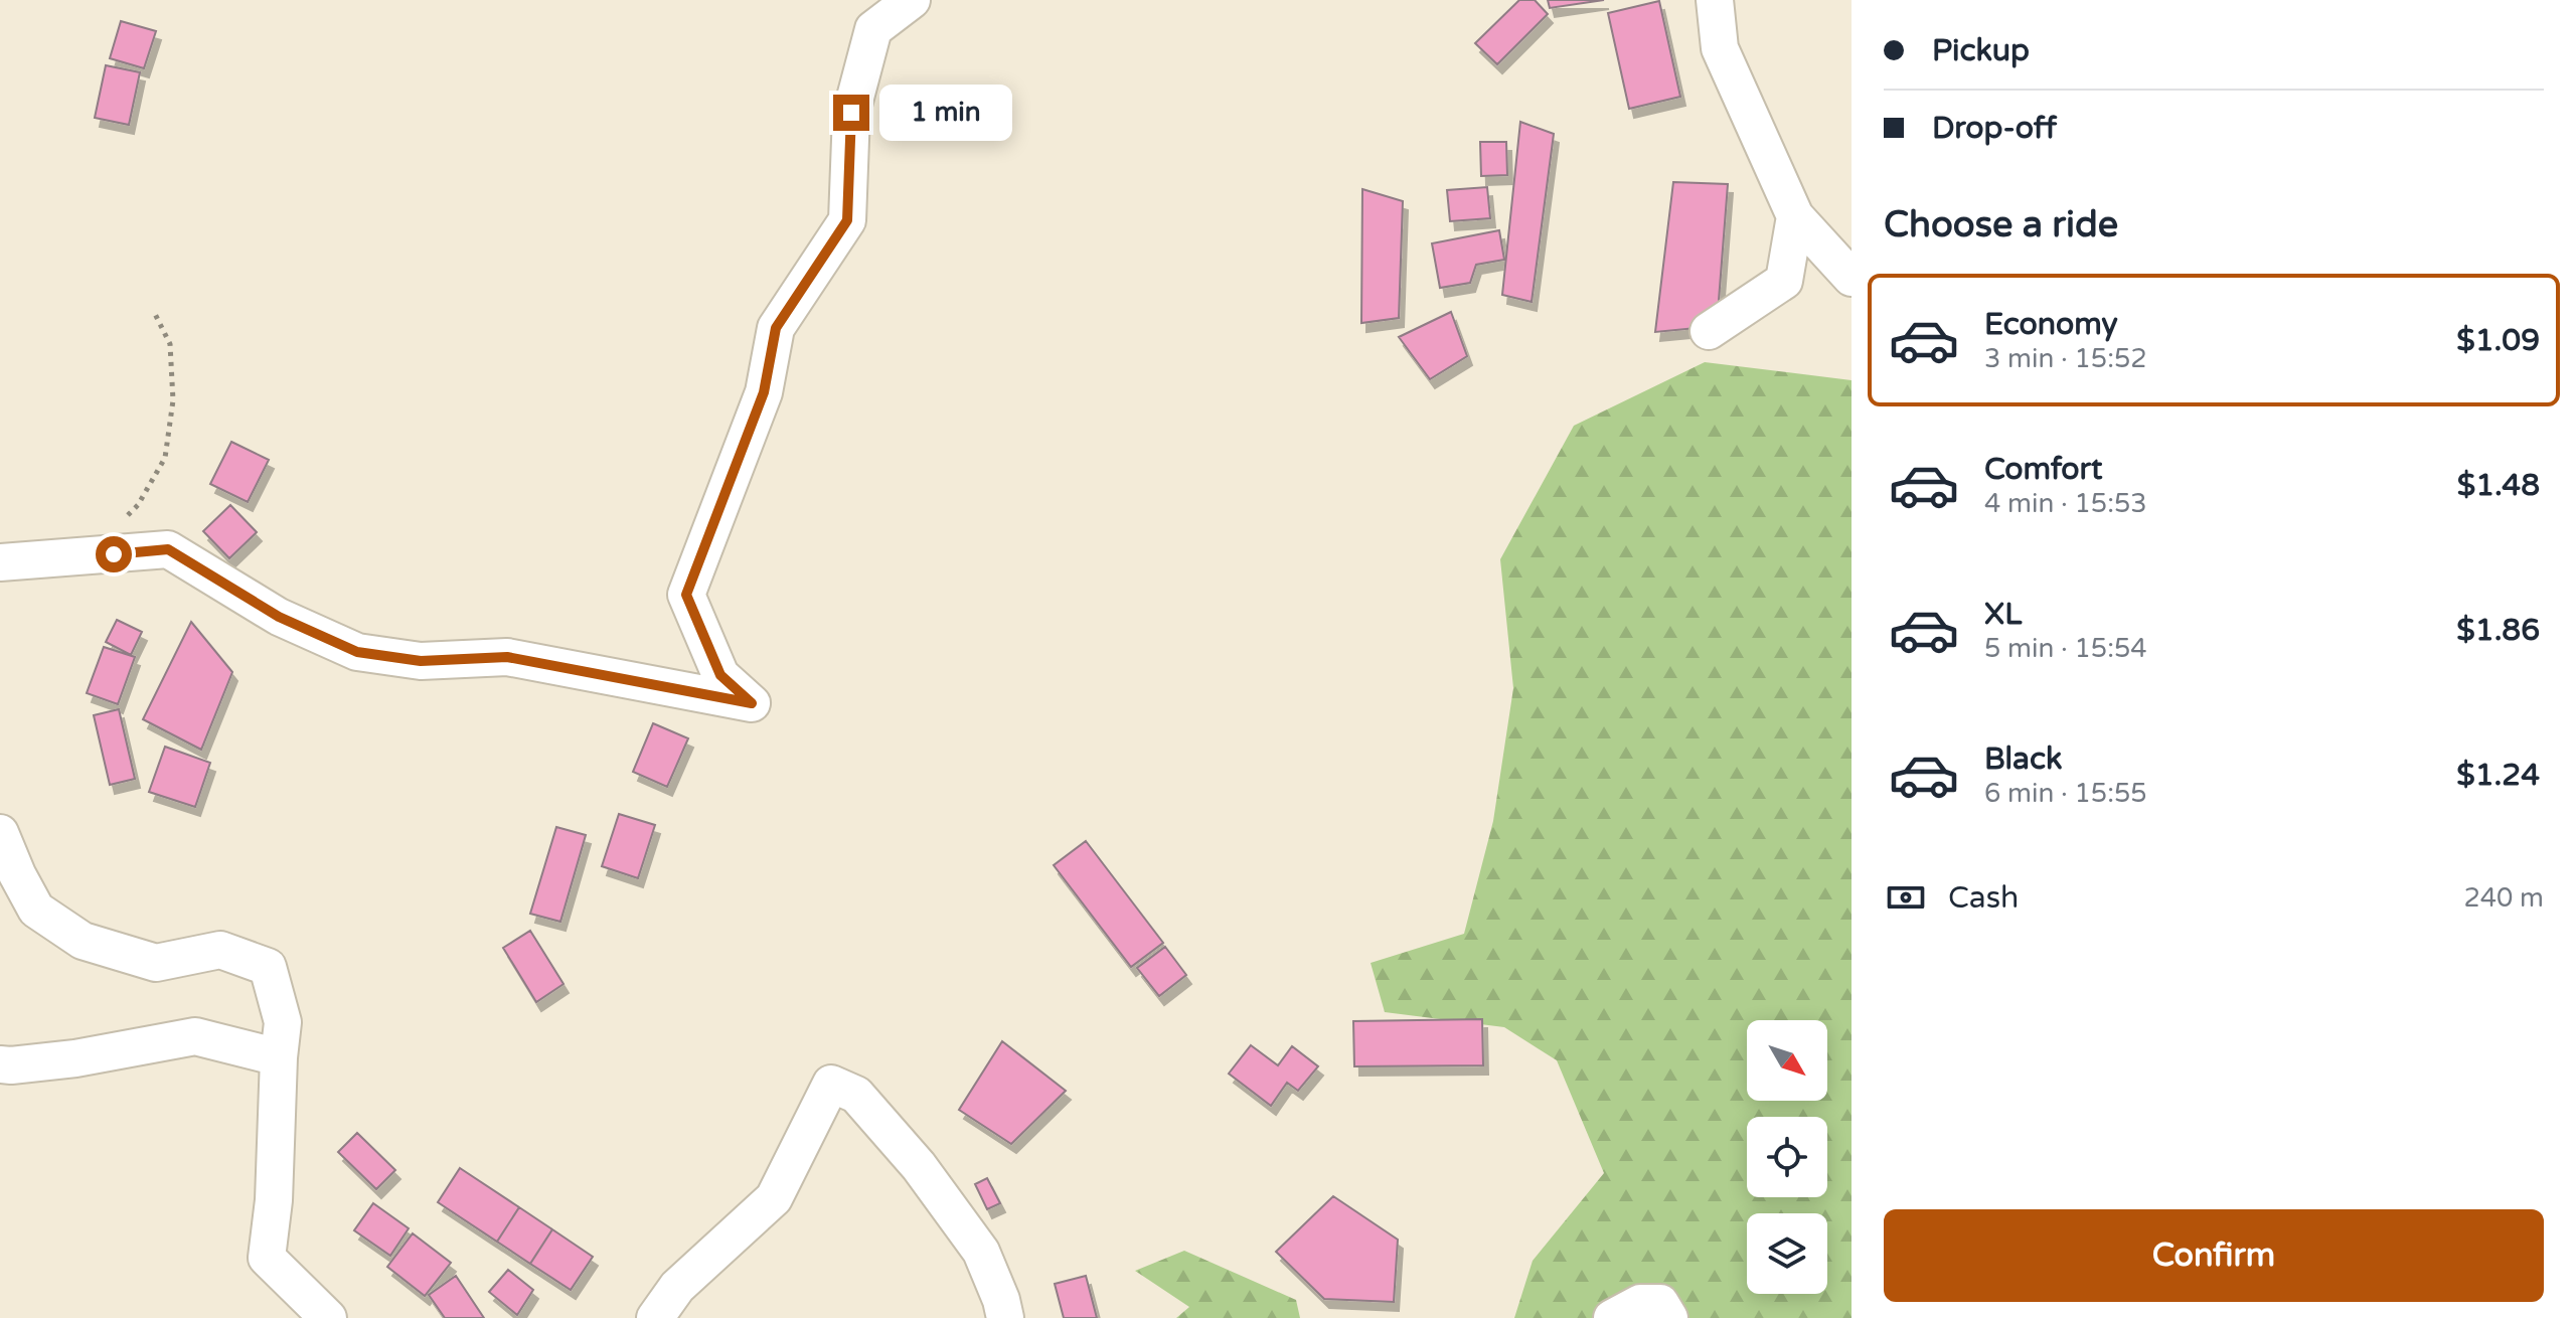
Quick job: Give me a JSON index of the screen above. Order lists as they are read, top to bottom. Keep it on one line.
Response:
{"north":"bottom right","page":{"banner":["Pickup","Drop-off"],"bubble":"1 min","heading":"Choose a ride","list":[{"name":"Economy","note":"3 min · 15:52","value":"$1.09"},{"name":"Comfort","note":"4 min · 15:53","value":"$1.48"},{"name":"XL","note":"5 min · 15:54","value":"$1.86"},{"name":"Black","note":"6 min · 15:55","value":"$1.24"}],"pay":["Cash","240 m"],"buttons":"Confirm"}}
